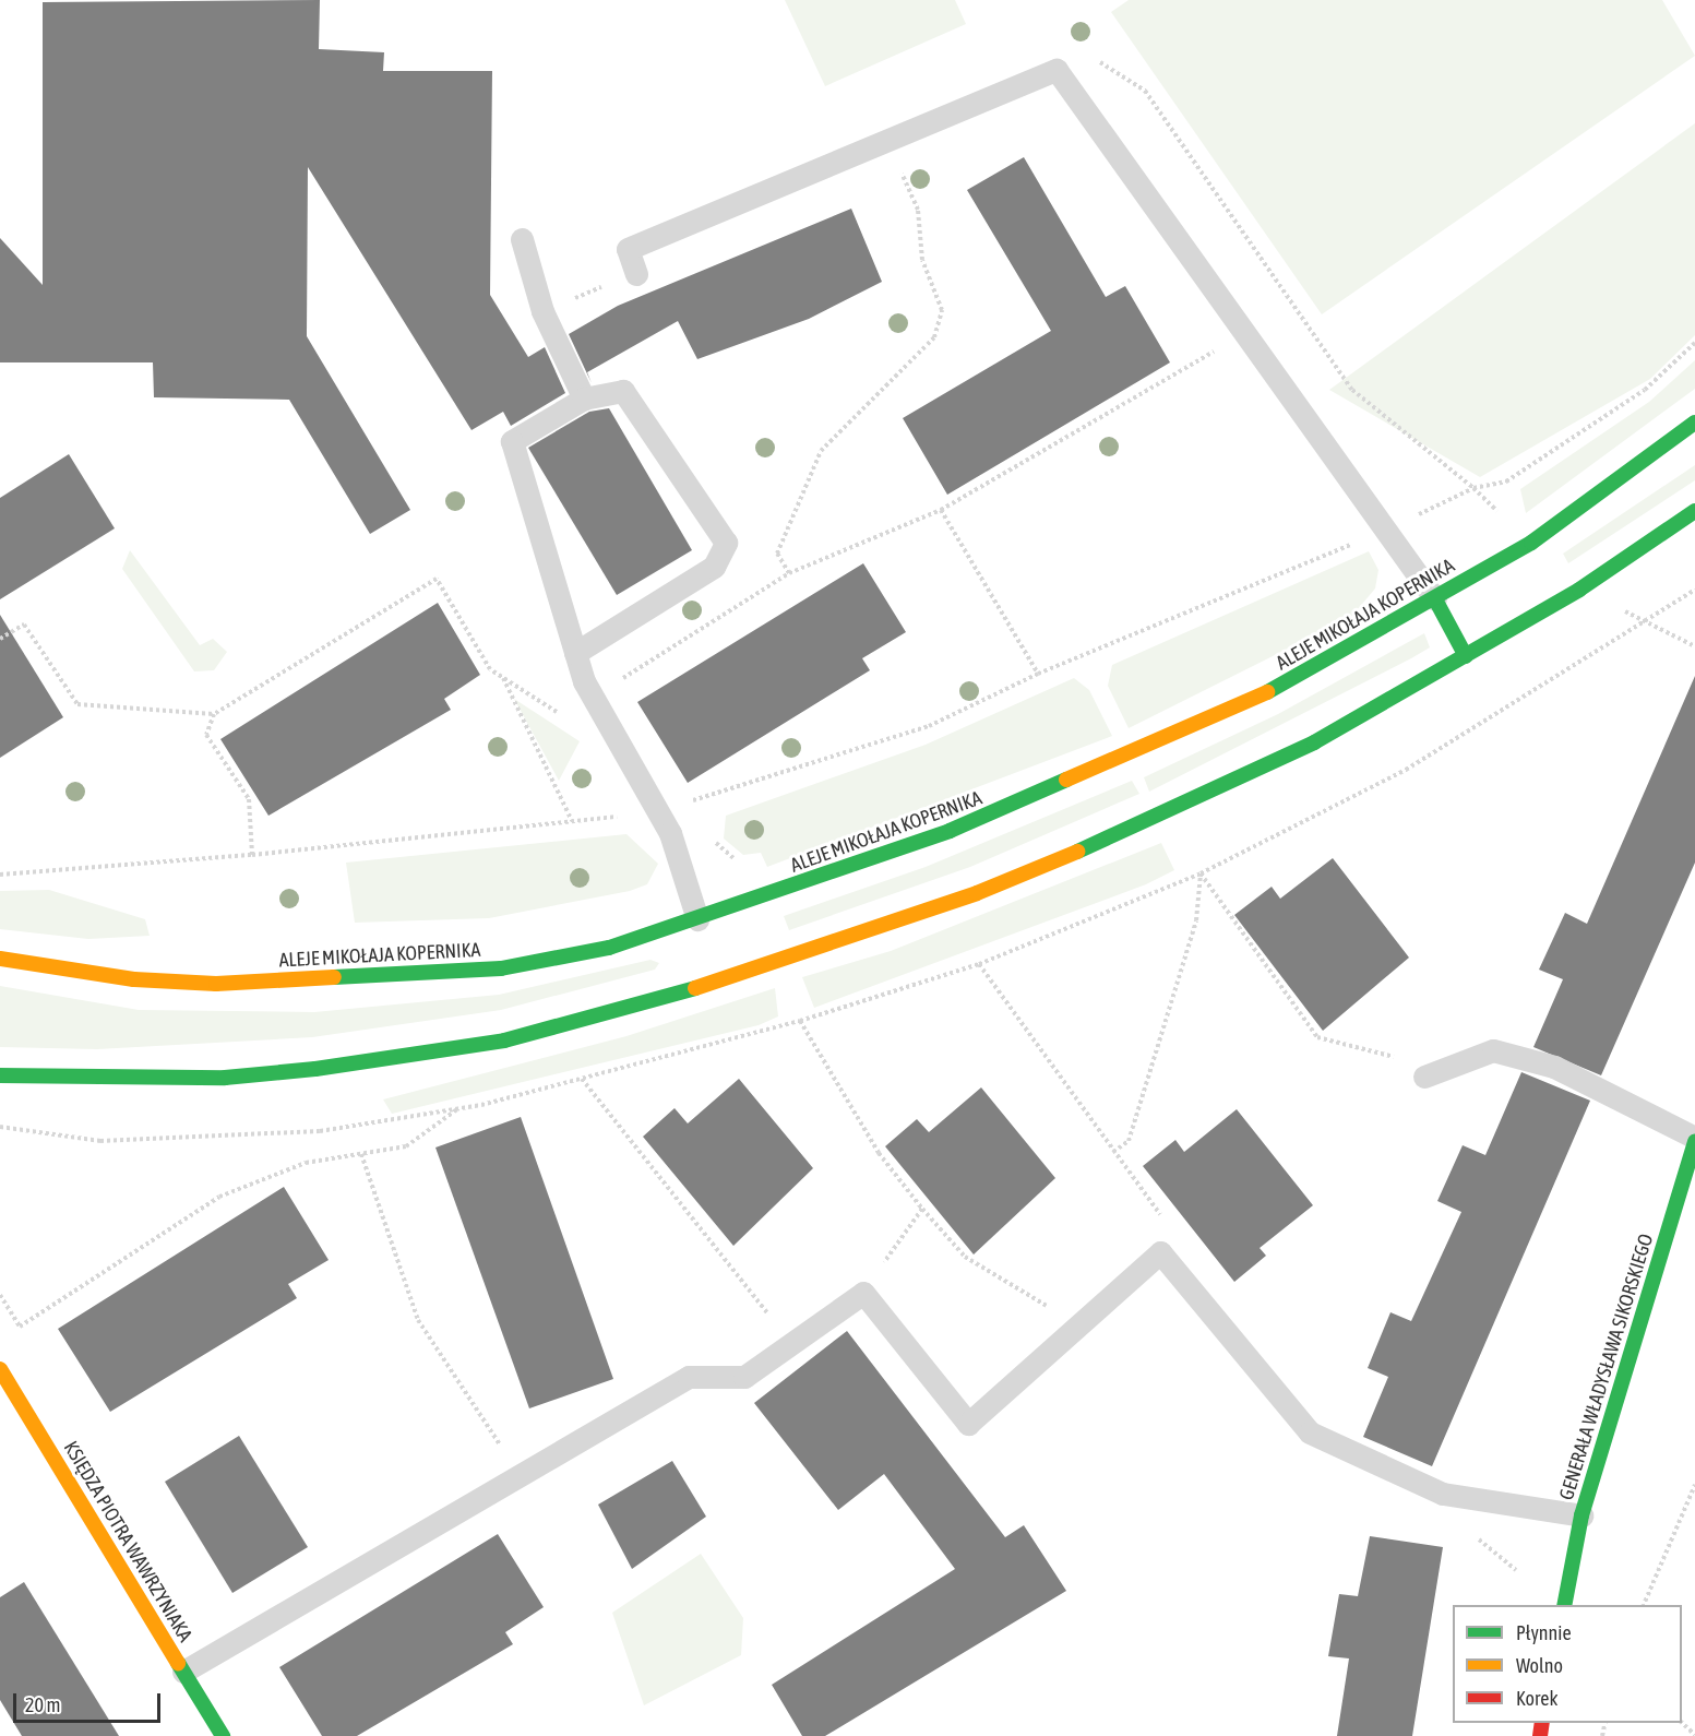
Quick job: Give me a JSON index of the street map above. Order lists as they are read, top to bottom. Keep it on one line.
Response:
{"streets":{"street":["ALEJE MIKOŁAJA KOPERNIKA","GENERAŁA WŁADYSŁAWA SIKORSKIEGO","KSIĘDZA PIOTRA WAWRZYNIAKA"]},"legend":["Płynnie","Wolno","Korek"],"scale_bar":"20 m"}
